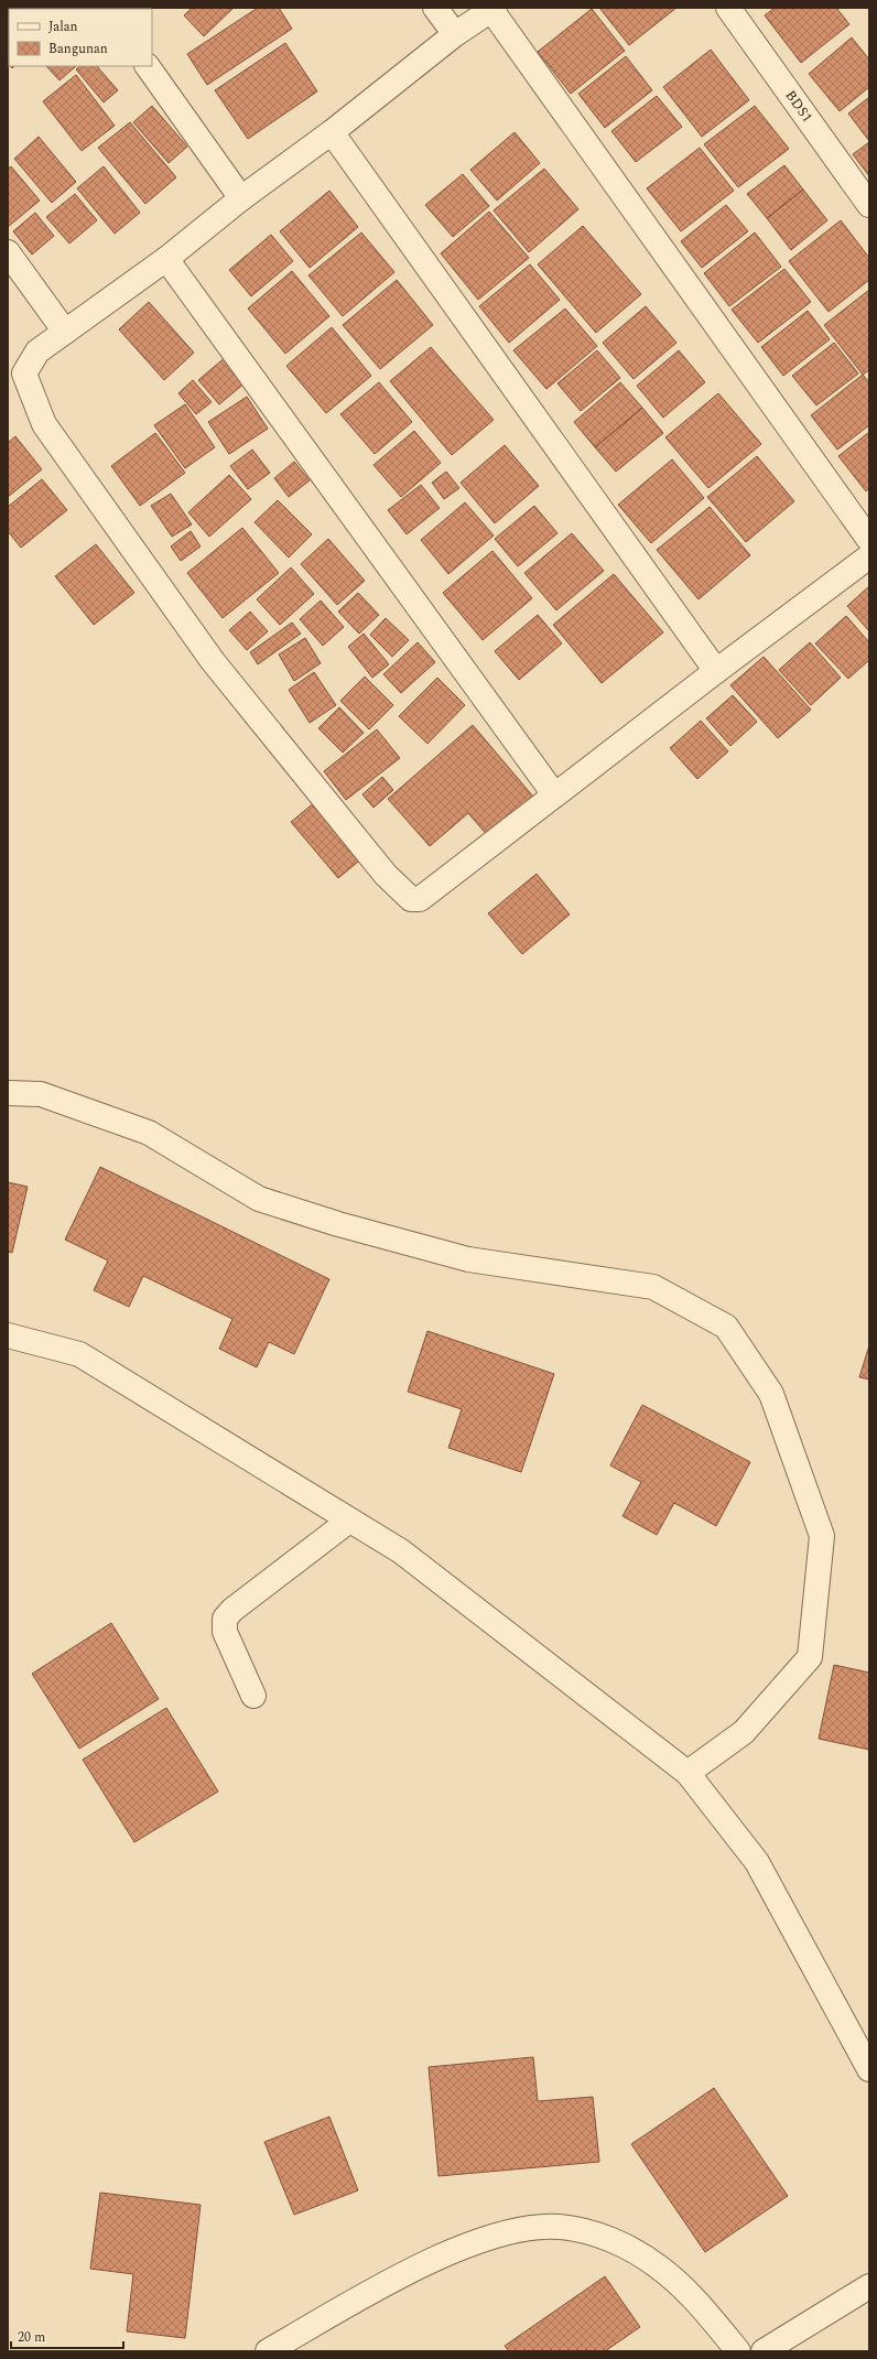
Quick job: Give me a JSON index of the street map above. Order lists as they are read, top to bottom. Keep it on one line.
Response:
{"streets":{"street":["BDS1"]},"legend":["Jalan","Bangunan"],"scale_bar":"20 m"}
